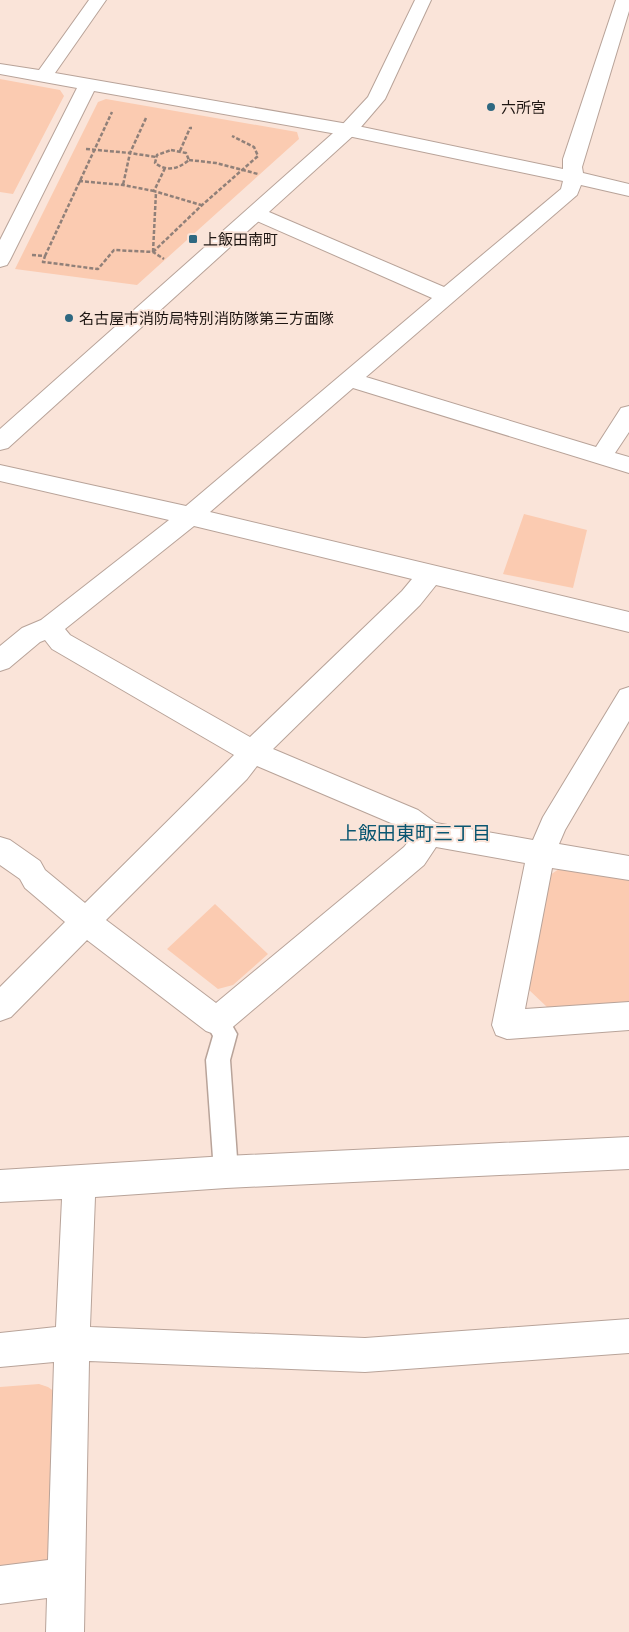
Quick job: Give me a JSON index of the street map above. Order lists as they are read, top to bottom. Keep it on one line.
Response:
{"districts":["上飯田東町三丁目"],"places":{"other":["六所宮","名古屋市消防局特別消防隊第三方面隊"],"transit":["上飯田南町"]}}
